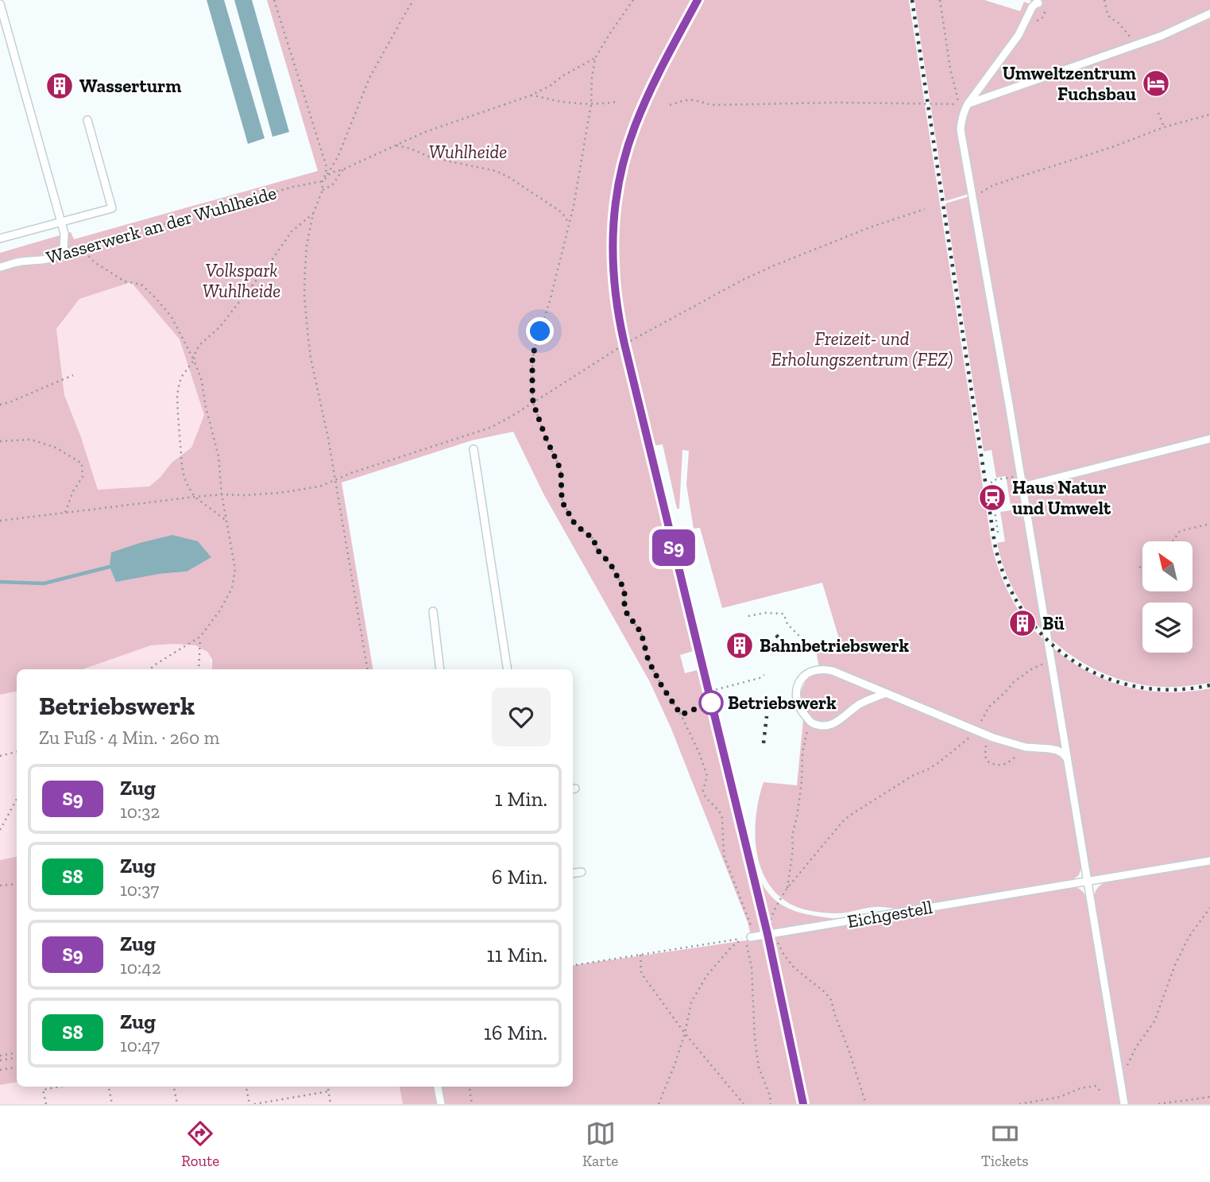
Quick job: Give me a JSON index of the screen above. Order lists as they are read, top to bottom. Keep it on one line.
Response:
{"streets":{"lane":["Wasserwerk an der Wuhlheide","Eichgestell"]},"parks":["Wuhlheide","Volkspark Wuhlheide","Freizeit- und Erholungszentrum (FEZ)"],"places":{"hotel":["Umweltzentrum Fuchsbau"],"building":["Wasserturm","Bü","Bahnbetriebswerk"],"station":["Haus Natur und Umwelt"],"other":["Betriebswerk"]},"north":"top left","page":{"on_map":"S9","heading":["Betriebswerk","Zu Fuß · 4 Min. · 260 m"],"list":[{"mark":"S9","name":"Zug","note":"10:32","value":"1 Min."},{"mark":"S8","name":"Zug","note":"10:37","value":"6 Min."},{"mark":"S9","name":"Zug","note":"10:42","value":"11 Min."},{"mark":"S8","name":"Zug","note":"10:47","value":"16 Min."}],"tabs":["Route","Karte","Tickets"]}}
